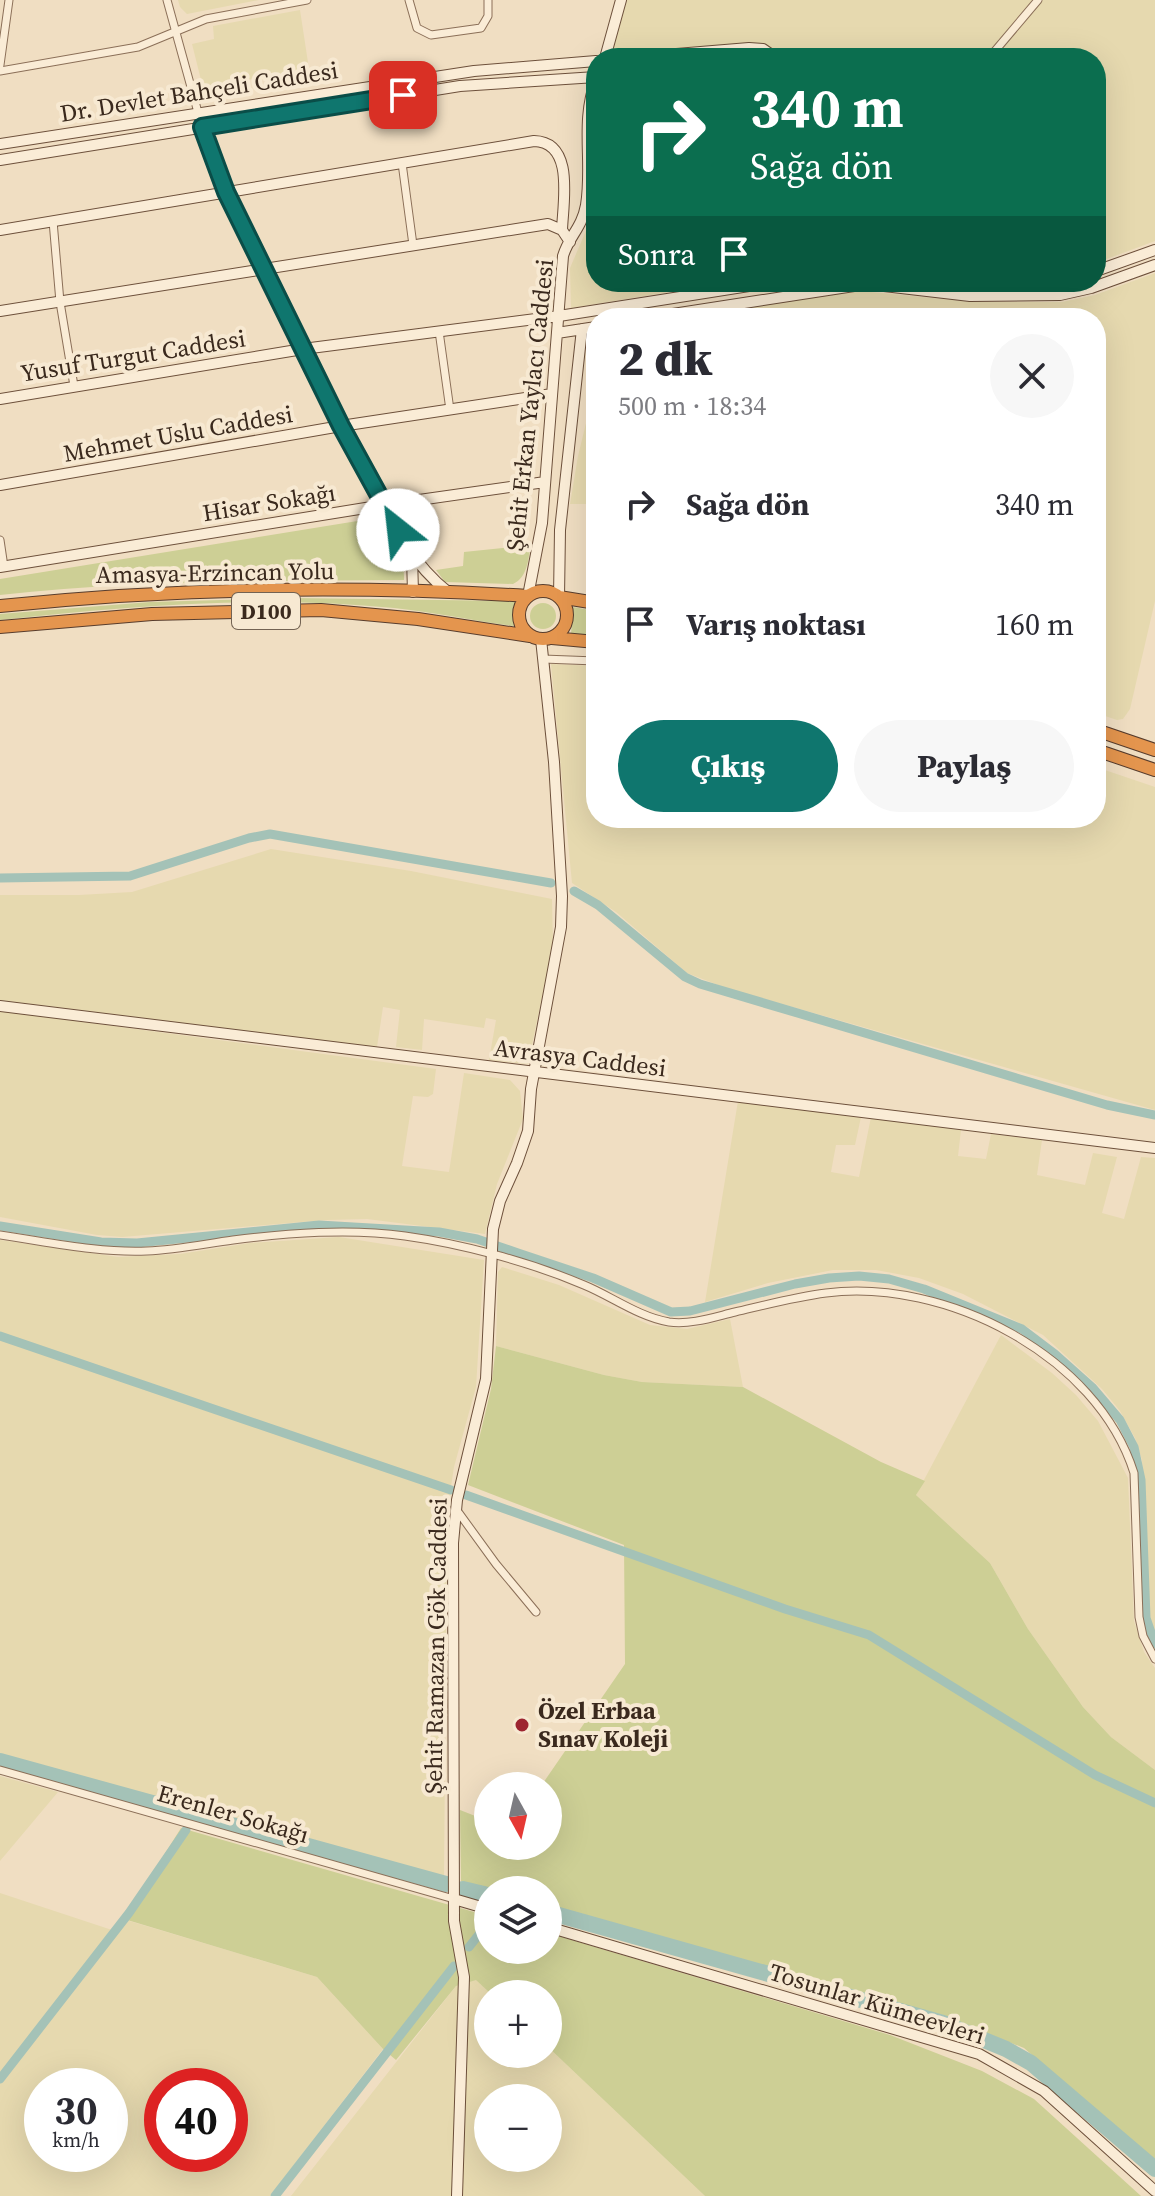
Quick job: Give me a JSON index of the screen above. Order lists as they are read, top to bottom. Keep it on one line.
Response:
{"streets":{"highway":["Amasya-Erzincan Yolu","D100"],"street":["Dr. Devlet Bahçeli Caddesi","Yusuf Turgut Caddesi","Şehit Erkan Yaylacı Caddesi","Mehmet Uslu Caddesi","Hisar Sokağı","Avrasya Caddesi","Şehit Ramazan Gök Caddesi","Erenler Sokağı","Tosunlar Kümeevleri"]},"crossings":[["Yusuf Turgut Caddesi","Şehit Erkan Yaylacı Caddesi"],["Şehit Erkan Yaylacı Caddesi","Mehmet Uslu Caddesi"],["Şehit Erkan Yaylacı Caddesi","Hisar Sokağı"],["Şehit Erkan Yaylacı Caddesi","Amasya-Erzincan Yolu"],["Şehit Erkan Yaylacı Caddesi","Şehit Ramazan Gök Caddesi"],["Amasya-Erzincan Yolu","Şehit Ramazan Gök Caddesi"],["Avrasya Caddesi","Şehit Ramazan Gök Caddesi"],["Şehit Ramazan Gök Caddesi","Erenler Sokağı"]],"places":["Özel Erbaa Sınav Koleji"],"north":"bottom","page":{"turn":["340 m","Sağa dön"],"then":"Sonra","heading":["2 dk","500 m · 18:34"],"list":[{"name":"Sağa dön","value":"340 m"},{"name":"Varış noktası","value":"160 m"}],"buttons":["Çıkış","Paylaş"],"map_buttons":["+","−"],"speed":"30 km/h","limit":"40"}}
